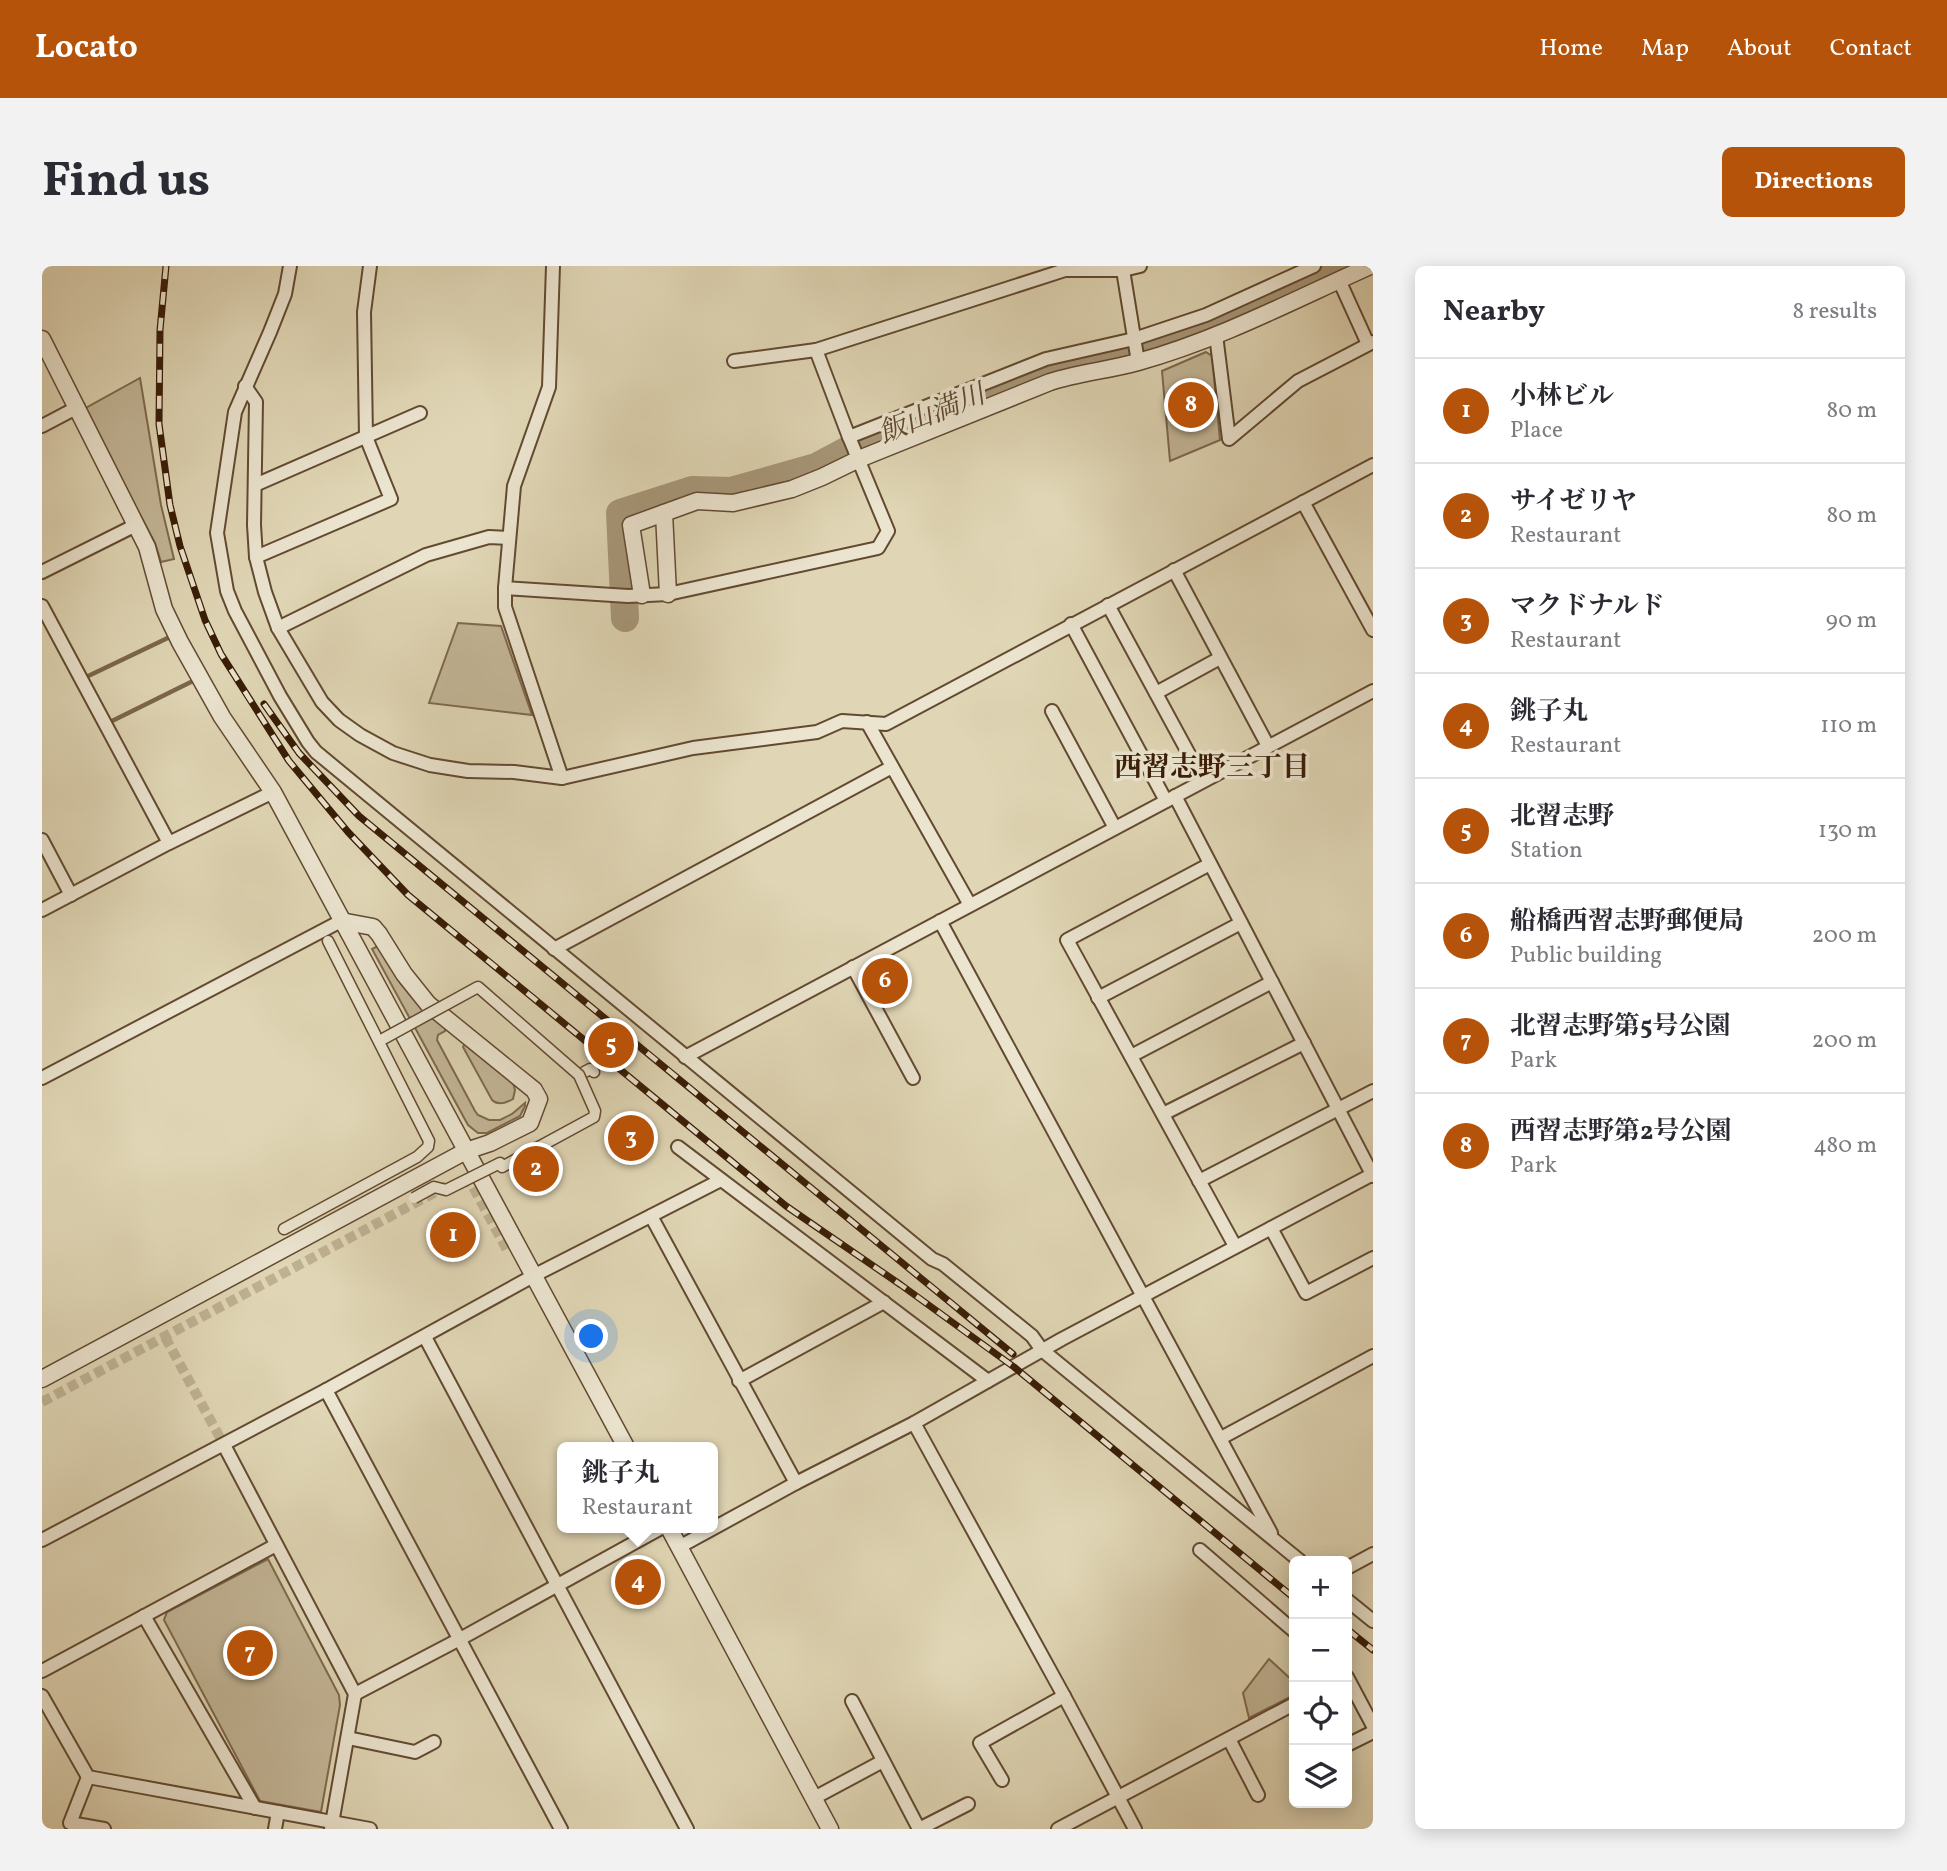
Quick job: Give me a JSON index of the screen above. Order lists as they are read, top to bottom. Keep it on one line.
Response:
{"districts":["西習志野三丁目"],"water":["飯山満川"],"page":{"header":"Locato","nav":["Home","Map","About","Contact"],"buttons":"Directions","title":"Find us","heading":["Nearby","8 results"],"list":[{"mark":"1","name":"小林ビル","note":"Place","value":"80 m"},{"mark":"2","name":"サイゼリヤ","note":"Restaurant","value":"80 m"},{"mark":"3","name":"マクドナルド","note":"Restaurant","value":"90 m"},{"mark":"4","name":"銚子丸","note":"Restaurant","value":"110 m"},{"mark":"5","name":"北習志野","note":"Station","value":"130 m"},{"mark":"6","name":"船橋西習志野郵便局","note":"Public building","value":"200 m"},{"mark":"7","name":"北習志野第5号公園","note":"Park","value":"200 m"},{"mark":"8","name":"西習志野第2号公園","note":"Park","value":"480 m"}],"pins":["8","6","5","3","2","1","4","7"],"popup":["銚子丸","Restaurant"],"map_buttons":["+","−"]}}
